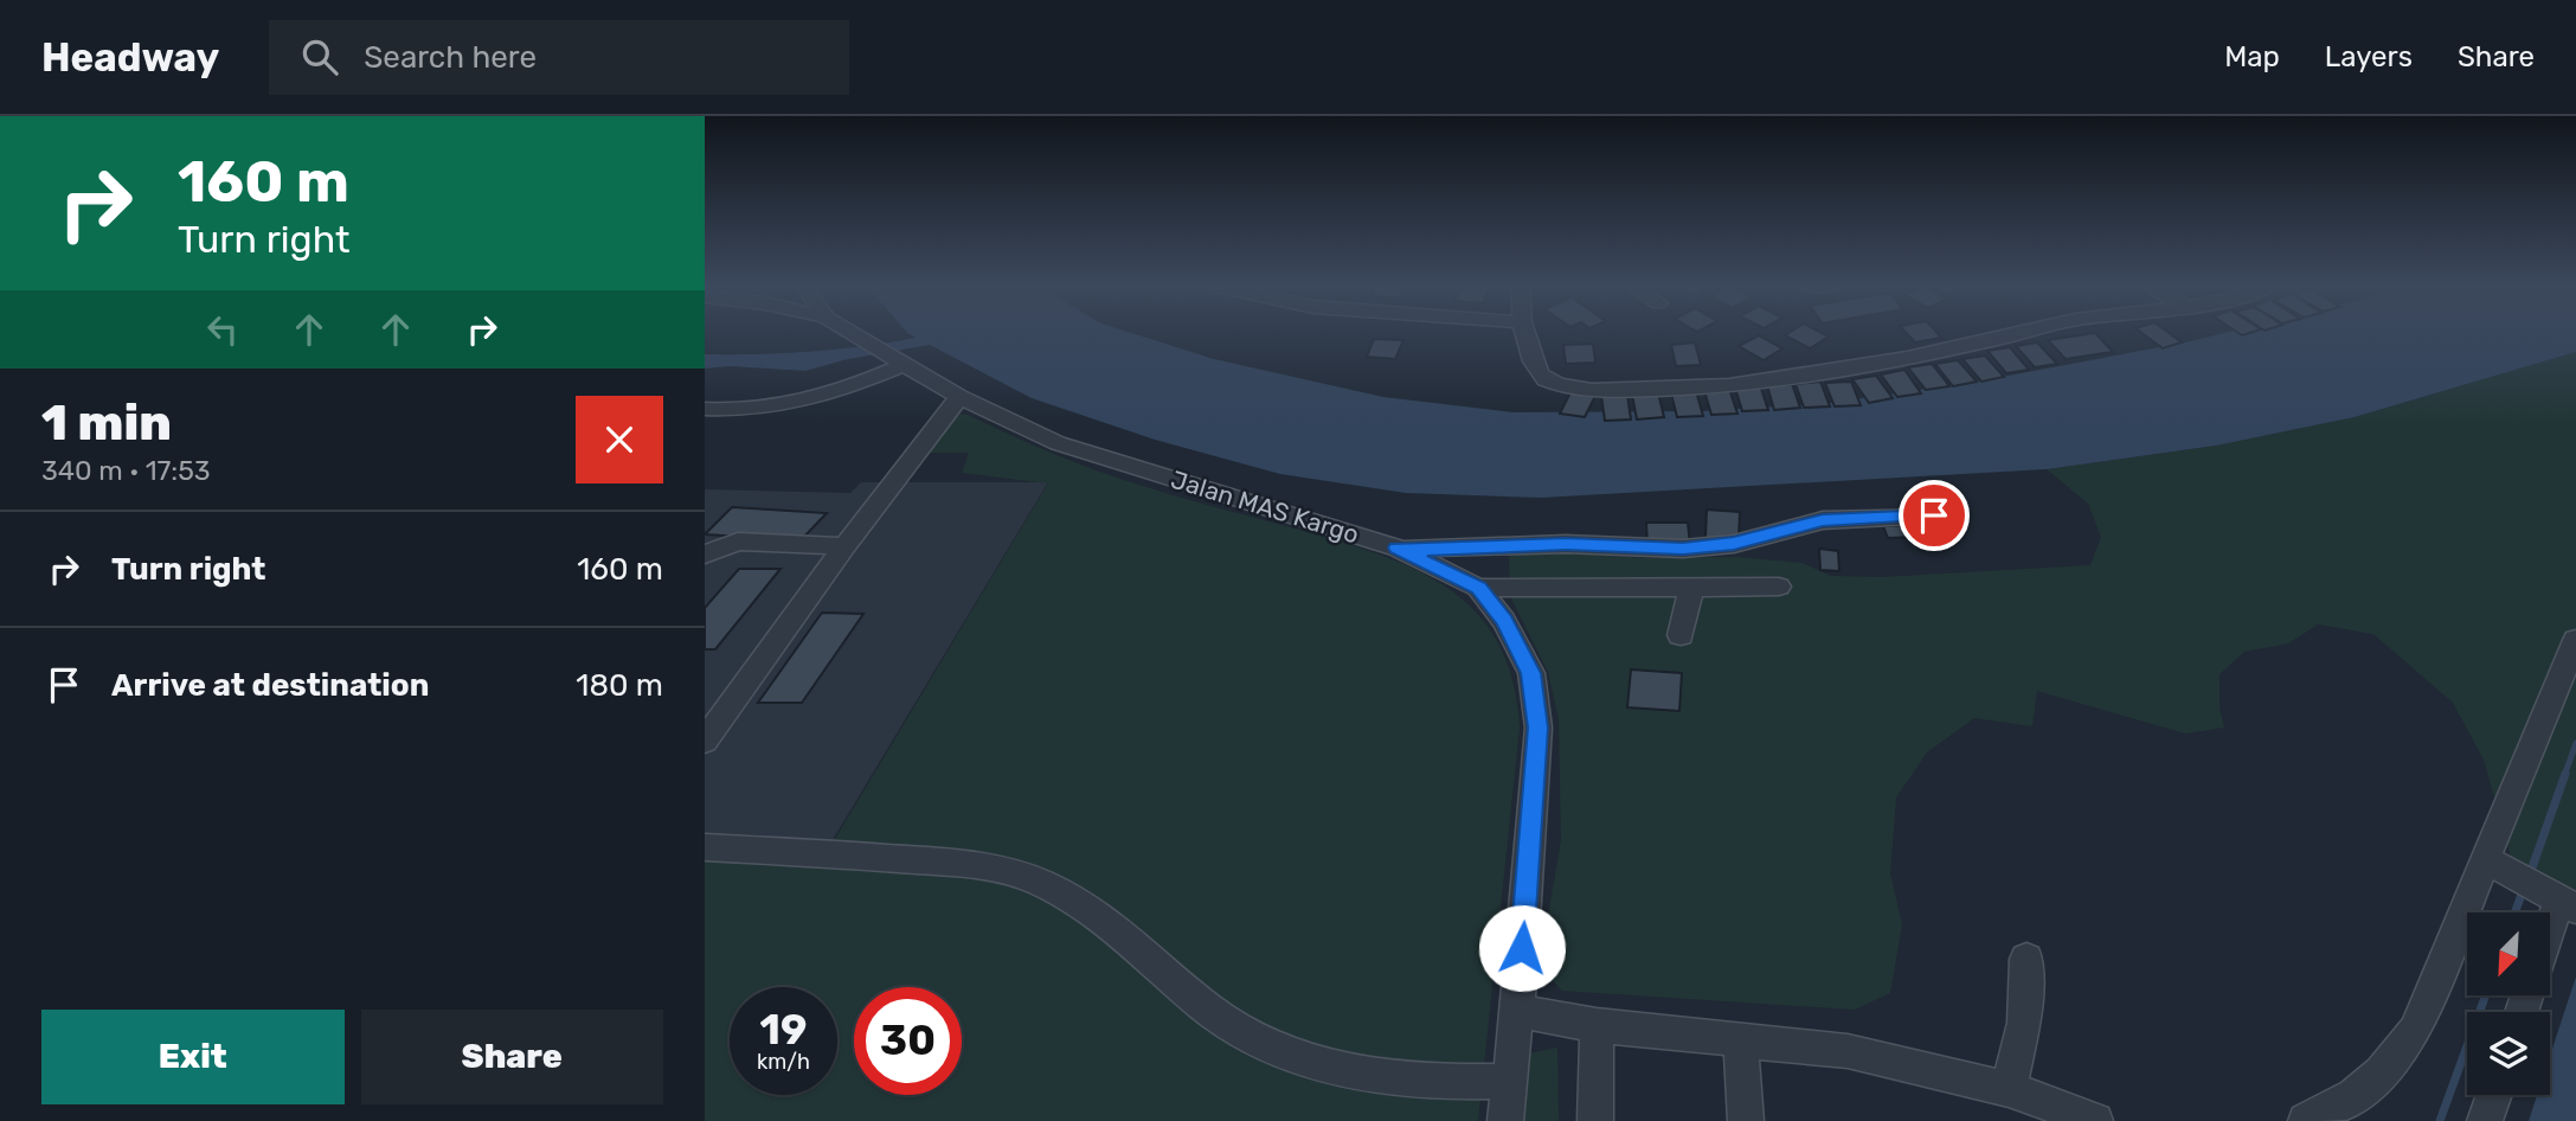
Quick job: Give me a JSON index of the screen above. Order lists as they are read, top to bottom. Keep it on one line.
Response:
{"streets":{"street":["Jalan MAS Kargo"]},"north":"bottom left","page":{"header":"Headway","search":"Search here","nav":["Map","Layers","Share"],"turn":["160 m","Turn right"],"heading":["1 min","340 m · 17:53"],"list":[{"name":"Turn right","value":"160 m"},{"name":"Arrive at destination","value":"180 m"}],"speed":"19 km/h","limit":"30","buttons":["Exit","Share"]}}
